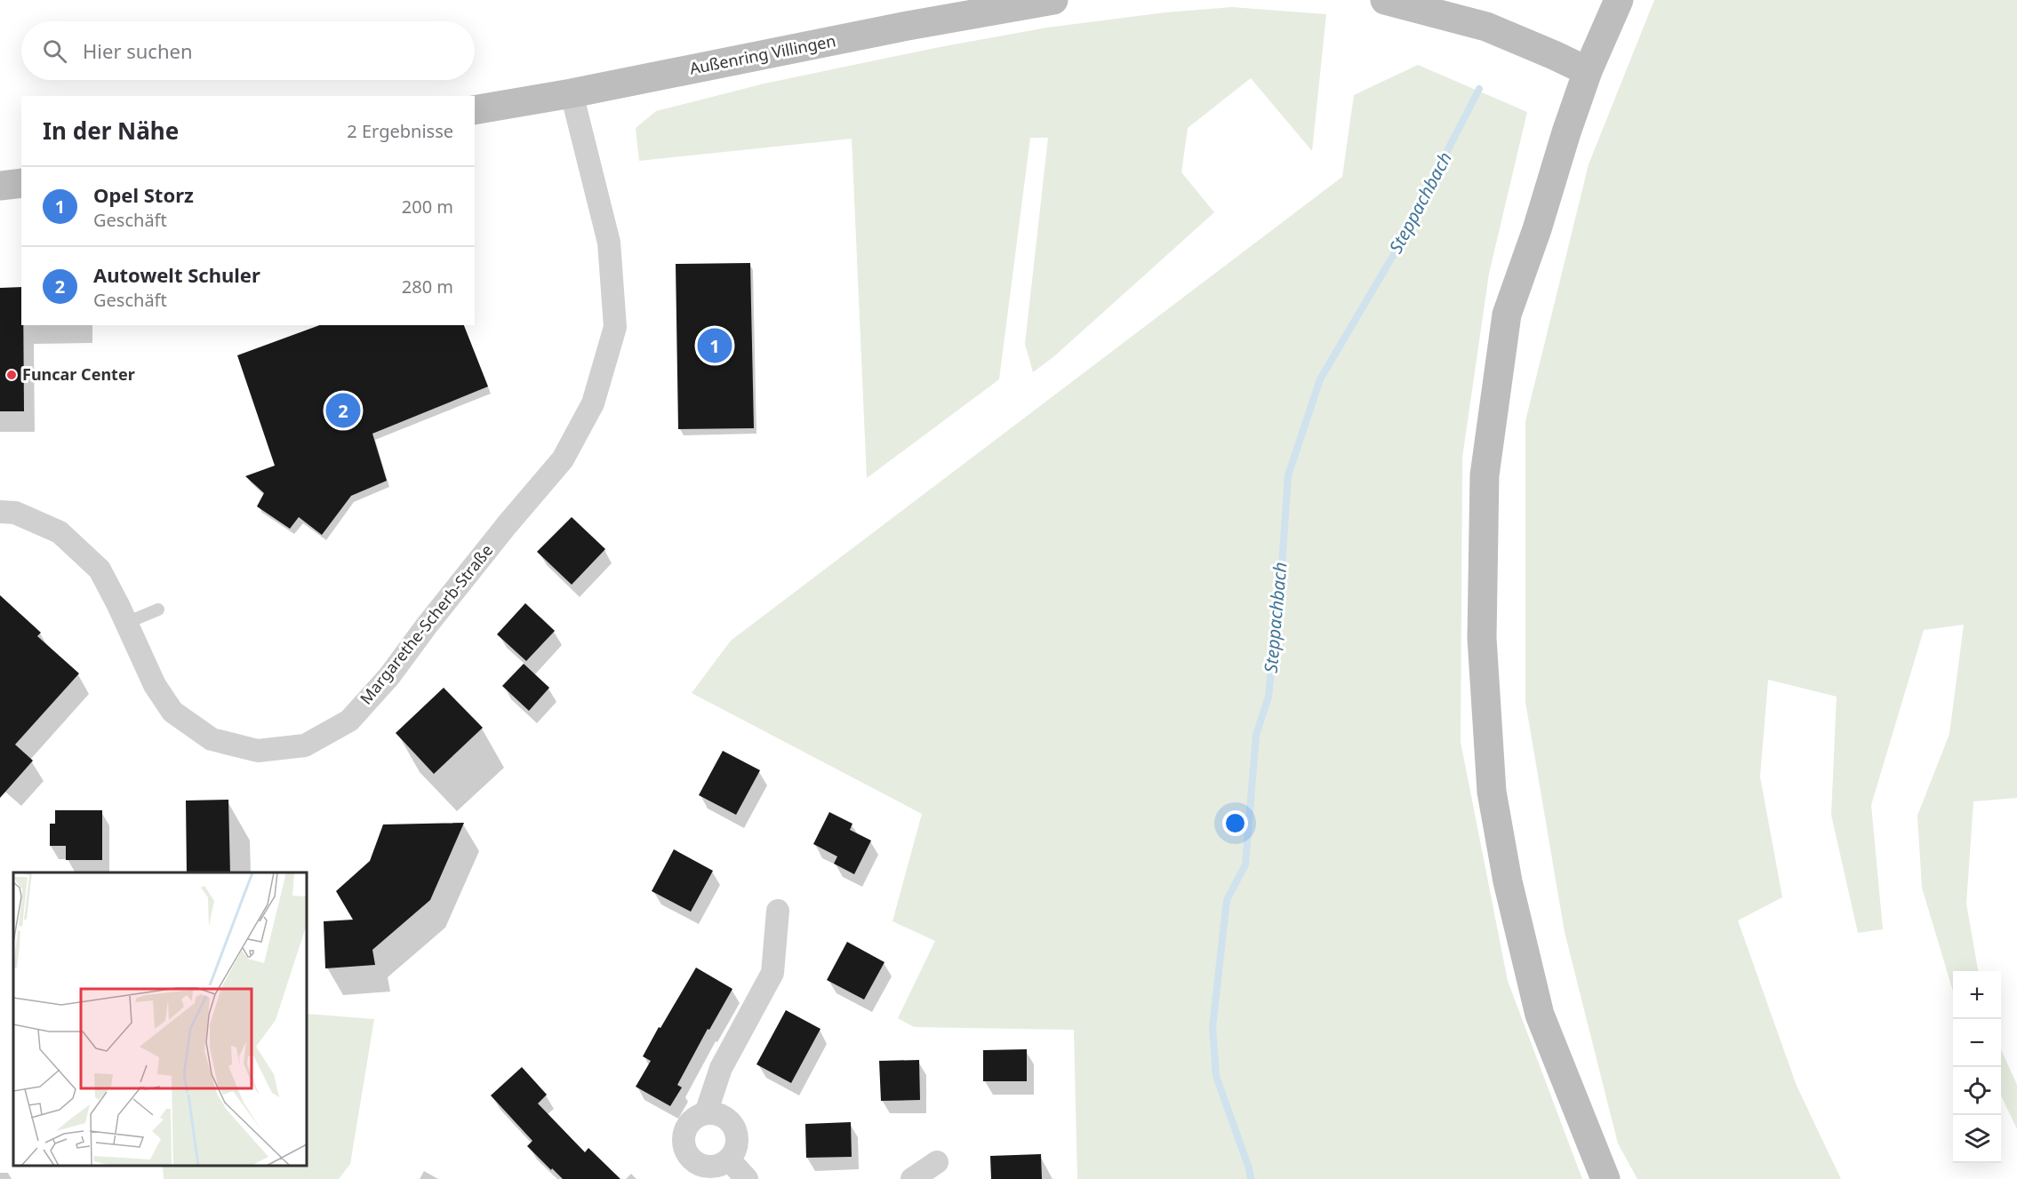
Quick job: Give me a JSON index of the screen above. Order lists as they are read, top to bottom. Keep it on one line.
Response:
{"streets":{"street":["Außenring Villingen","Margarethe-Scherb-Straße"]},"crossings":[["Außenring Villingen","Margarethe-Scherb-Straße"]],"water":["Steppachbach"],"places":["Funcar Center"],"page":{"search":"Hier suchen","heading":["In der Nähe","2 Ergebnisse"],"list":[{"mark":"1","name":"Opel Storz","note":"Geschäft","value":"200 m"},{"mark":"2","name":"Autowelt Schuler","note":"Geschäft","value":"280 m"}],"pins":["1","2"],"map_buttons":["+","−"]}}
